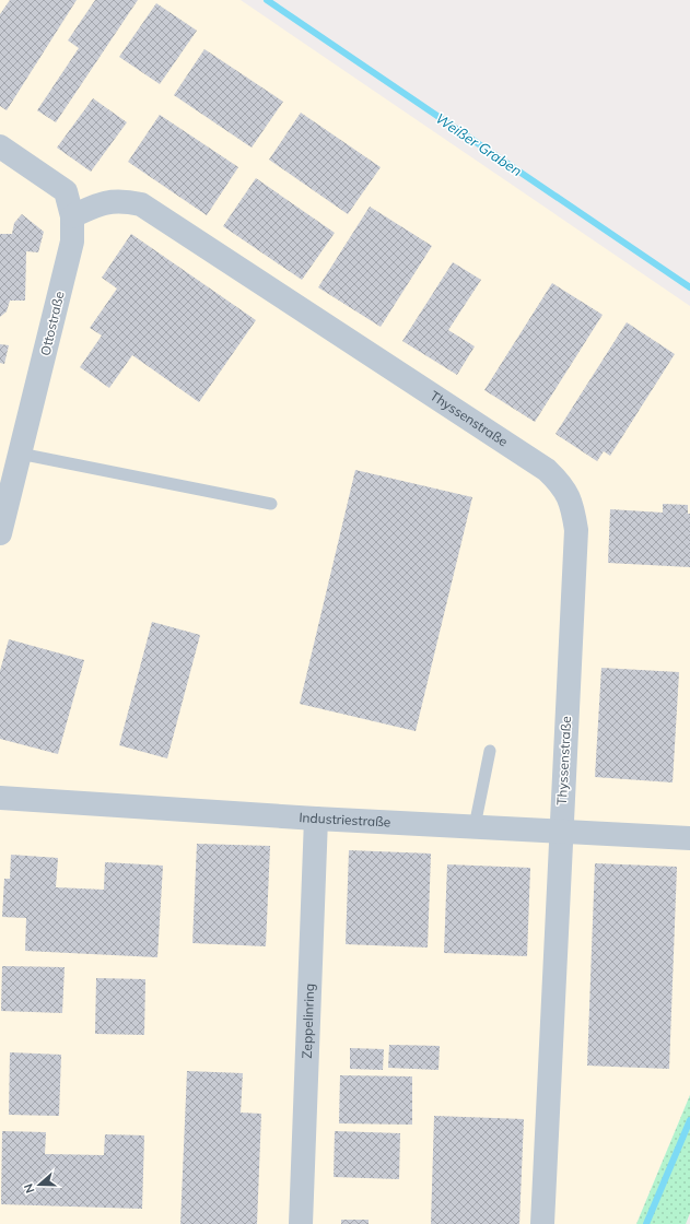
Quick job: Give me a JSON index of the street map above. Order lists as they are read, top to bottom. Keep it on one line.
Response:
{"streets":{"street":["Ottostraße","Thyssenstraße","Industriestraße","Zeppelinring"]},"crossings":[["Ottostraße","Thyssenstraße"],["Thyssenstraße","Industriestraße"],["Industriestraße","Zeppelinring"]],"water":["Weißer Graben"],"north":"left"}
